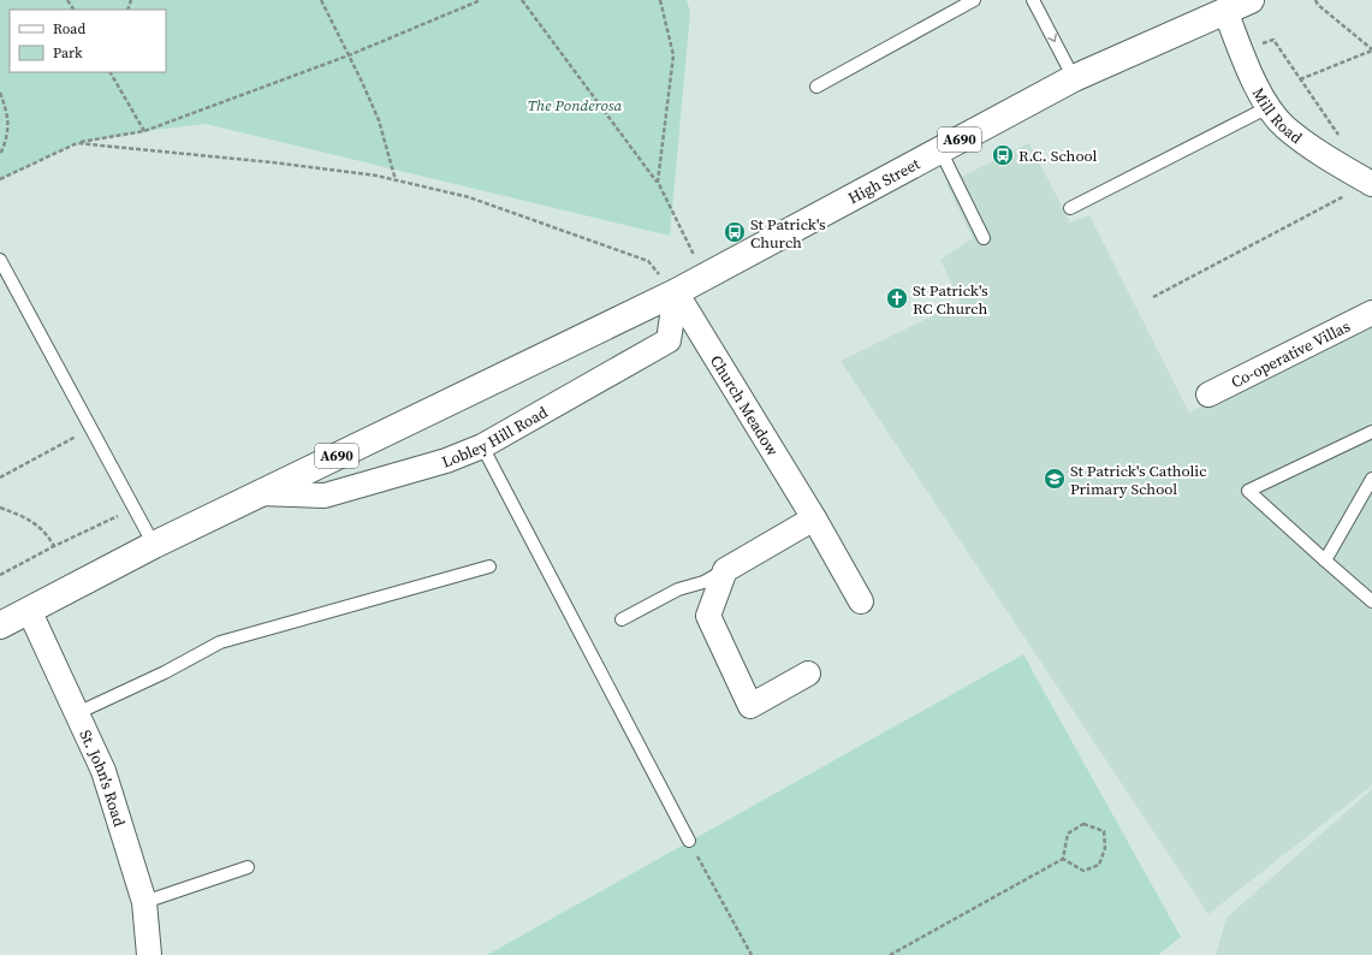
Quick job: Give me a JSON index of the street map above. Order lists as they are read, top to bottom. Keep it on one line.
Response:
{"streets":{"main road":["A690","High Street"],"street":["Mill Road","Co-operative Villas","Church Meadow","Lobley Hill Road","St. John's Road"]},"crossings":[["Mill Road","High Street"],["A690","High Street"],["A690","Church Meadow"],["A690","Lobley Hill Road"],["A690","St. John's Road"],["High Street","Church Meadow"],["High Street","Lobley Hill Road"],["Church Meadow","Lobley Hill Road"]],"parks":["The Ponderosa"],"places":{"bus stop":["R.C. School","St Patrick's Church"],"church":["St Patrick's RC Church"],"school or university":["St Patrick's Catholic Primary School"]},"legend":["Road","Park"]}
